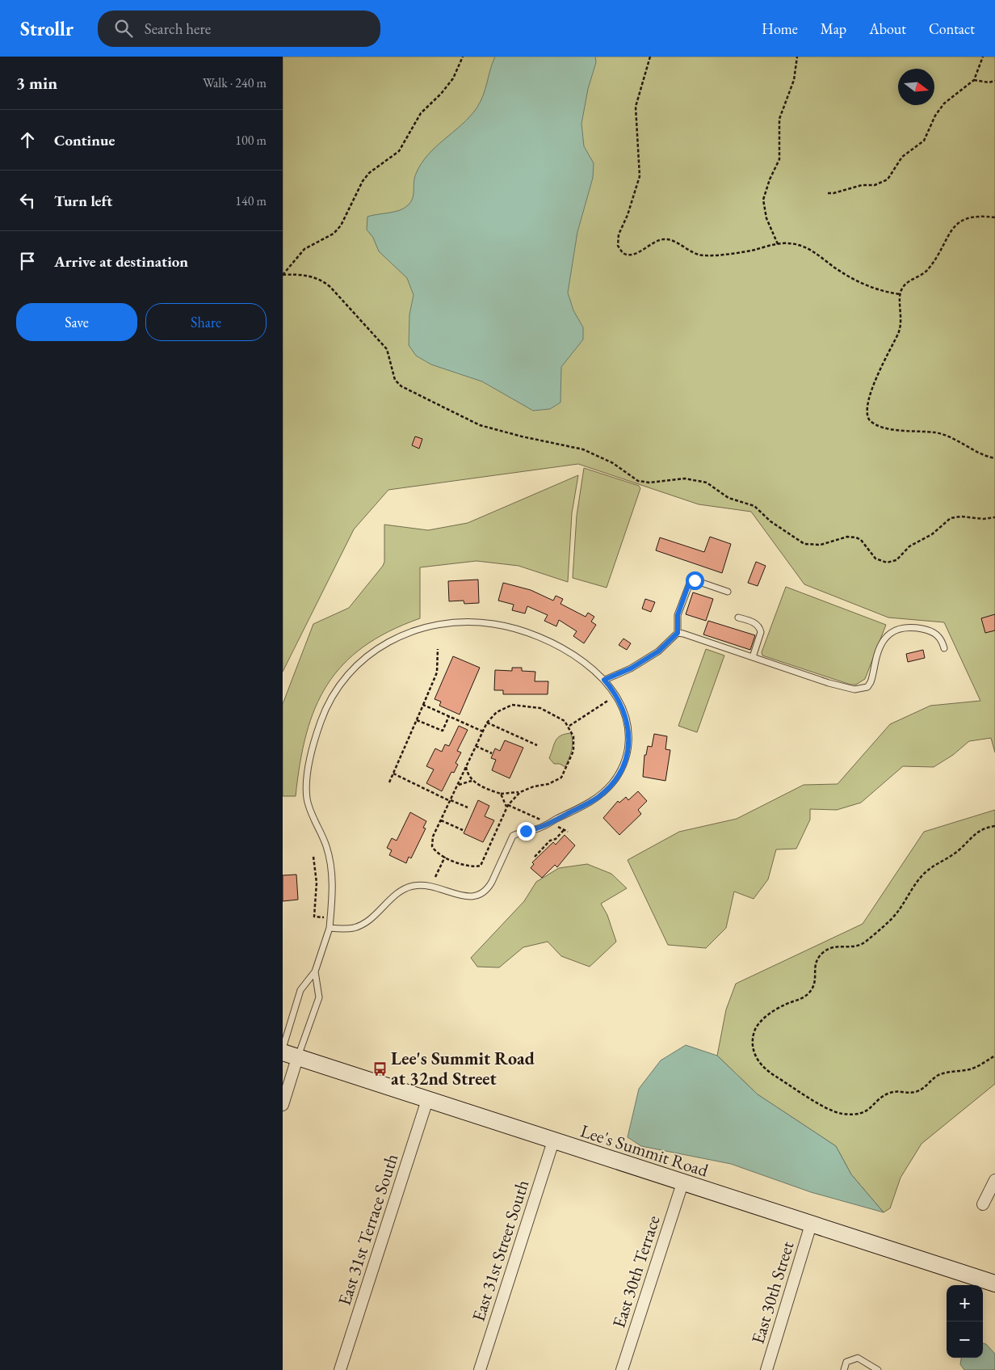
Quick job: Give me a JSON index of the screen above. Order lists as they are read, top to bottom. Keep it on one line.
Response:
{"streets":{"main road":["Lee's Summit Road"],"street":["East 31st Terrace South","East 31st Street South","East 30th Terrace","East 30th Street"]},"crossings":[["Lee's Summit Road","East 31st Terrace South"],["Lee's Summit Road","East 31st Street South"],["Lee's Summit Road","East 30th Terrace"],["Lee's Summit Road","East 30th Street"]],"places":{"bus stop":["Lee's Summit Road at 32nd Street"]},"north":"right","page":{"header":"Strollr","search":"Search here","nav":["Home","Map","About","Contact"],"heading":["3 min","Walk · 240 m"],"list":[["Continue","100 m"],["Turn left","140 m"],"Arrive at destination"],"buttons":["Save","Share"],"map_buttons":["+","−"]}}
